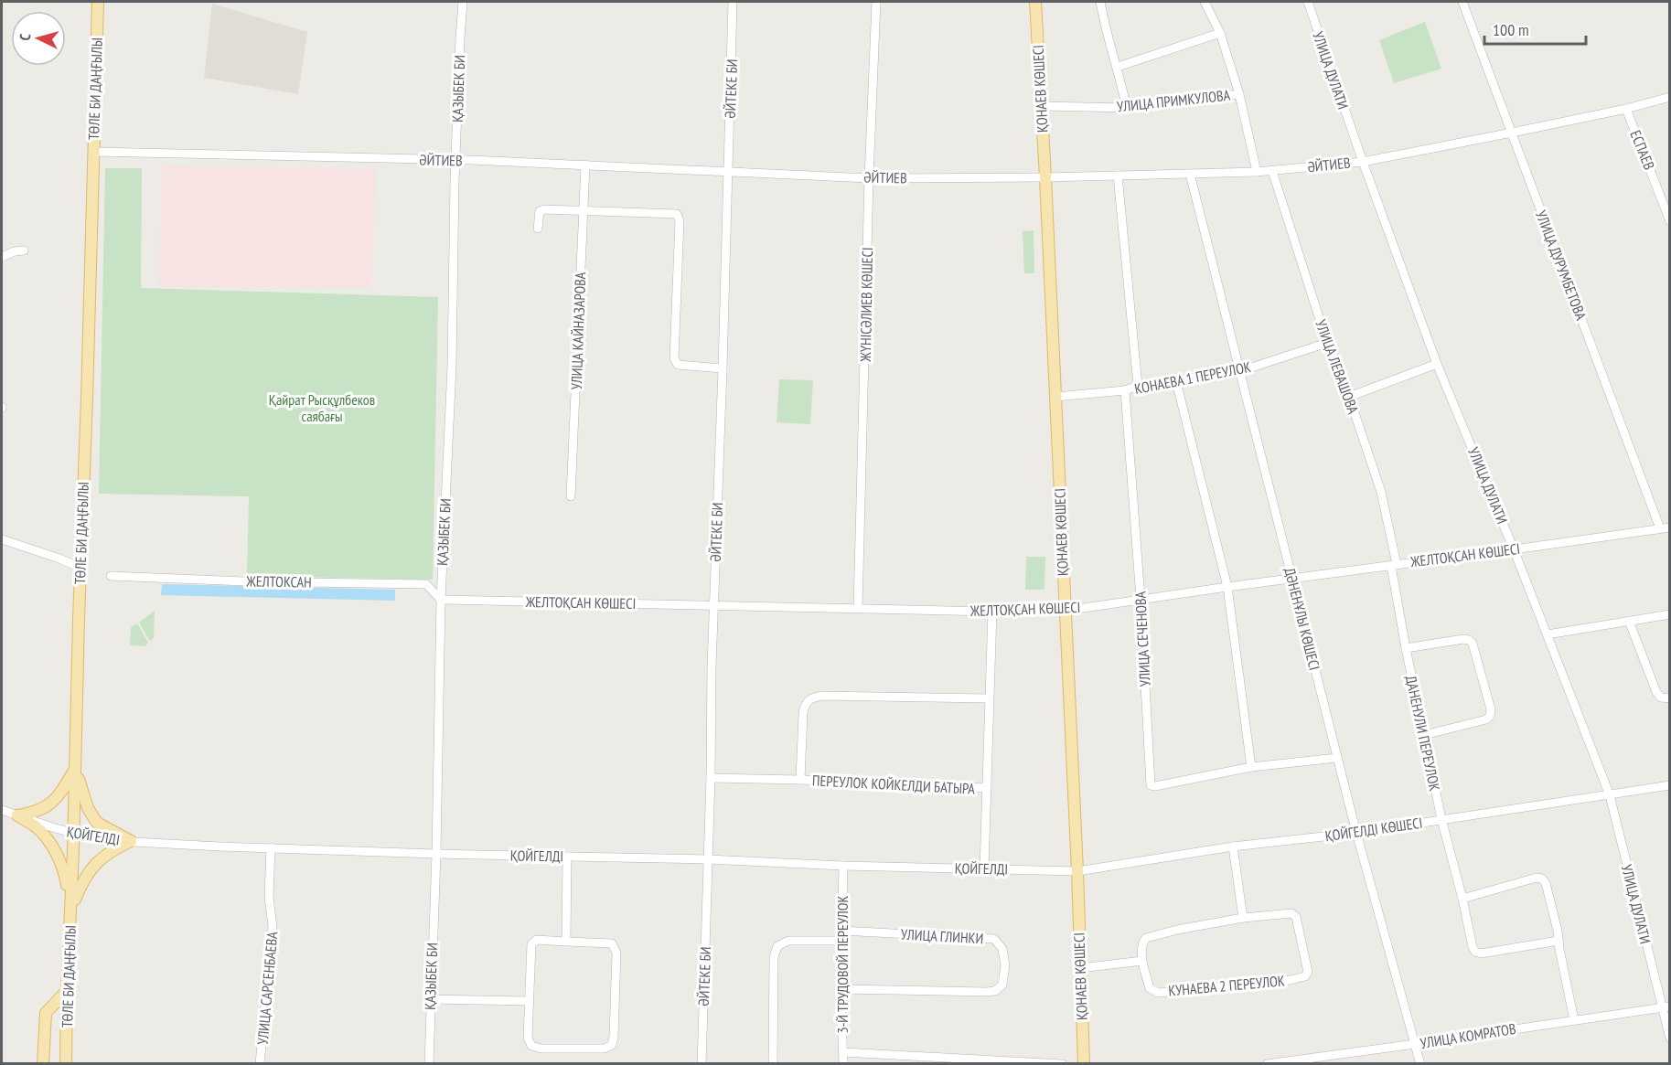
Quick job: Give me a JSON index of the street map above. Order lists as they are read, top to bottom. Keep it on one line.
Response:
{"streets":{"main road":["ТӨЛЕ БИ ДАҢҒЫЛЫ","ҚОНАЕВ КӨШЕСІ"],"street":["УЛИЦА ДУЛАТИ","ҚАЗЫБЕК БИ","ӘЙТЕКЕ БИ","УЛИЦА ПРИМКУЛОВА","ЕСПАЕВ","ӘЙТИЕВ","УЛИЦА ДУРУМБЕТОВА","ЖҮНІСӘЛИЕВ КӨШЕСІ","УЛИЦА КАЙНАЗАРОВА","УЛИЦА ЛЕВАШОВА","КОНАЕВА 1 ПЕРЕУЛОК","ЖЕЛТОҚСАН КӨШЕСІ","ЖЕЛТОКСАН","ДӘНЕНҰЛЫ КӨШЕСІ","УЛИЦА СЕЧЕНОВА","ДАНЕНУЛИ ПЕРЕУЛОК","ПЕРЕУЛОК КОЙКЕЛДИ БАТЫРА","ҚОЙГЕЛДІ КӨШЕСІ","ҚОЙГЕЛДІ","УЛИЦА ГЛИНКИ","3-Й ТРУДОВОЙ ПЕРЕУЛОК","КУНАЕВА 2 ПЕРЕУЛОК","УЛИЦА САРСЕНБАЕВА","УЛИЦА КОМРАТОВ"]},"crossings":[["УЛИЦА ДУЛАТИ","ӘЙТИЕВ"],["УЛИЦА ДУЛАТИ","ЖЕЛТОҚСАН КӨШЕСІ"],["УЛИЦА ДУЛАТИ","ҚОЙГЕЛДІ КӨШЕСІ"],["УЛИЦА ДУЛАТИ","УЛИЦА КОМРАТОВ"],["ТӨЛЕ БИ ДАҢҒЫЛЫ","ӘЙТИЕВ"],["ТӨЛЕ БИ ДАҢҒЫЛЫ","ҚОЙГЕЛДІ"],["ҚАЗЫБЕК БИ","ӘЙТИЕВ"],["ҚАЗЫБЕК БИ","ЖЕЛТОҚСАН КӨШЕСІ"],["ҚАЗЫБЕК БИ","ЖЕЛТОКСАН"],["ҚАЗЫБЕК БИ","ҚОЙГЕЛДІ"],["ӘЙТЕКЕ БИ","ӘЙТИЕВ"],["ӘЙТЕКЕ БИ","ЖЕЛТОҚСАН КӨШЕСІ"],["ӘЙТЕКЕ БИ","ПЕРЕУЛОК КОЙКЕЛДИ БАТЫРА"],["ӘЙТЕКЕ БИ","ҚОЙГЕЛДІ"],["ҚОНАЕВ КӨШЕСІ","УЛИЦА ПРИМКУЛОВА"],["ҚОНАЕВ КӨШЕСІ","ӘЙТИЕВ"],["ҚОНАЕВ КӨШЕСІ","КОНАЕВА 1 ПЕРЕУЛОК"],["ҚОНАЕВ КӨШЕСІ","ЖЕЛТОҚСАН КӨШЕСІ"],["ҚОНАЕВ КӨШЕСІ","ҚОЙГЕЛДІ КӨШЕСІ"],["ҚОНАЕВ КӨШЕСІ","ҚОЙГЕЛДІ"],["ЕСПАЕВ","ӘЙТИЕВ"],["ӘЙТИЕВ","УЛИЦА ДУРУМБЕТОВА"],["ӘЙТИЕВ","ЖҮНІСӘЛИЕВ КӨШЕСІ"],["ӘЙТИЕВ","УЛИЦА КАЙНАЗАРОВА"],["ӘЙТИЕВ","УЛИЦА ЛЕВАШОВА"],["ӘЙТИЕВ","ДӘНЕНҰЛЫ КӨШЕСІ"],["УЛИЦА ДУРУМБЕТОВА","ЖЕЛТОҚСАН КӨШЕСІ"],["ЖҮНІСӘЛИЕВ КӨШЕСІ","ЖЕЛТОҚСАН КӨШЕСІ"],["УЛИЦА ЛЕВАШОВА","КОНАЕВА 1 ПЕРЕУЛОК"],["УЛИЦА ЛЕВАШОВА","ЖЕЛТОҚСАН КӨШЕСІ"],["УЛИЦА ЛЕВАШОВА","ДАНЕНУЛИ ПЕРЕУЛОК"],["КОНАЕВА 1 ПЕРЕУЛОК","ДӘНЕНҰЛЫ КӨШЕСІ"],["КОНАЕВА 1 ПЕРЕУЛОК","УЛИЦА СЕЧЕНОВА"],["ЖЕЛТОҚСАН КӨШЕСІ","ЖЕЛТОКСАН"],["ЖЕЛТОҚСАН КӨШЕСІ","ДӘНЕНҰЛЫ КӨШЕСІ"],["ЖЕЛТОҚСАН КӨШЕСІ","УЛИЦА СЕЧЕНОВА"],["ЖЕЛТОҚСАН КӨШЕСІ","ДАНЕНУЛИ ПЕРЕУЛОК"],["ЖЕЛТОҚСАН КӨШЕСІ","ПЕРЕУЛОК КОЙКЕЛДИ БАТЫРА"],["ДӘНЕНҰЛЫ КӨШЕСІ","УЛИЦА СЕЧЕНОВА"],["ДӘНЕНҰЛЫ КӨШЕСІ","ҚОЙГЕЛДІ КӨШЕСІ"],["ДӘНЕНҰЛЫ КӨШЕСІ","УЛИЦА КОМРАТОВ"],["ДАНЕНУЛИ ПЕРЕУЛОК","ҚОЙГЕЛДІ КӨШЕСІ"],["ПЕРЕУЛОК КОЙКЕЛДИ БАТЫРА","ҚОЙГЕЛДІ"],["ҚОЙГЕЛДІ КӨШЕСІ","ҚОЙГЕЛДІ"],["ҚОЙГЕЛДІ","3-Й ТРУДОВОЙ ПЕРЕУЛОК"],["ҚОЙГЕЛДІ","УЛИЦА САРСЕНБАЕВА"],["УЛИЦА ГЛИНКИ","3-Й ТРУДОВОЙ ПЕРЕУЛОК"]],"parks":["Қайрат Рысқұлбеков саябағы"],"scale_bar":"100 m","north":"left"}
